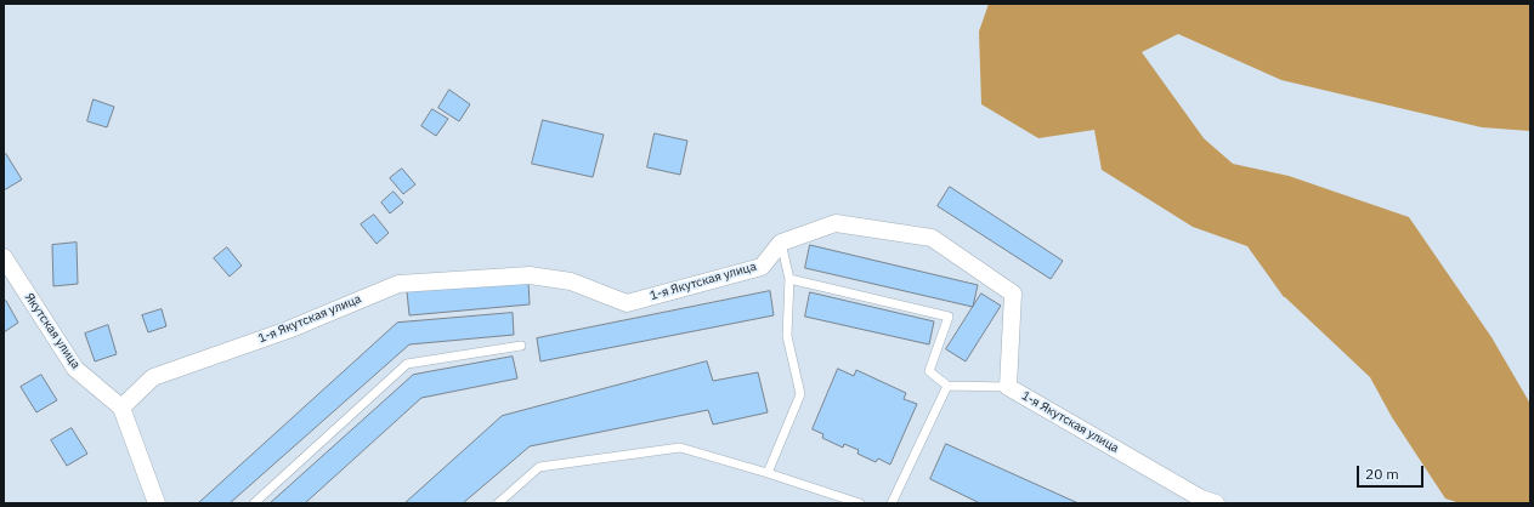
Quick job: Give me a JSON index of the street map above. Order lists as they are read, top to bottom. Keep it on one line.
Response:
{"streets":{"street":["1-я Якутская улица","Якутская улица"]},"crossings":[["1-я Якутская улица","Якутская улица"]],"scale_bar":"20 m"}
